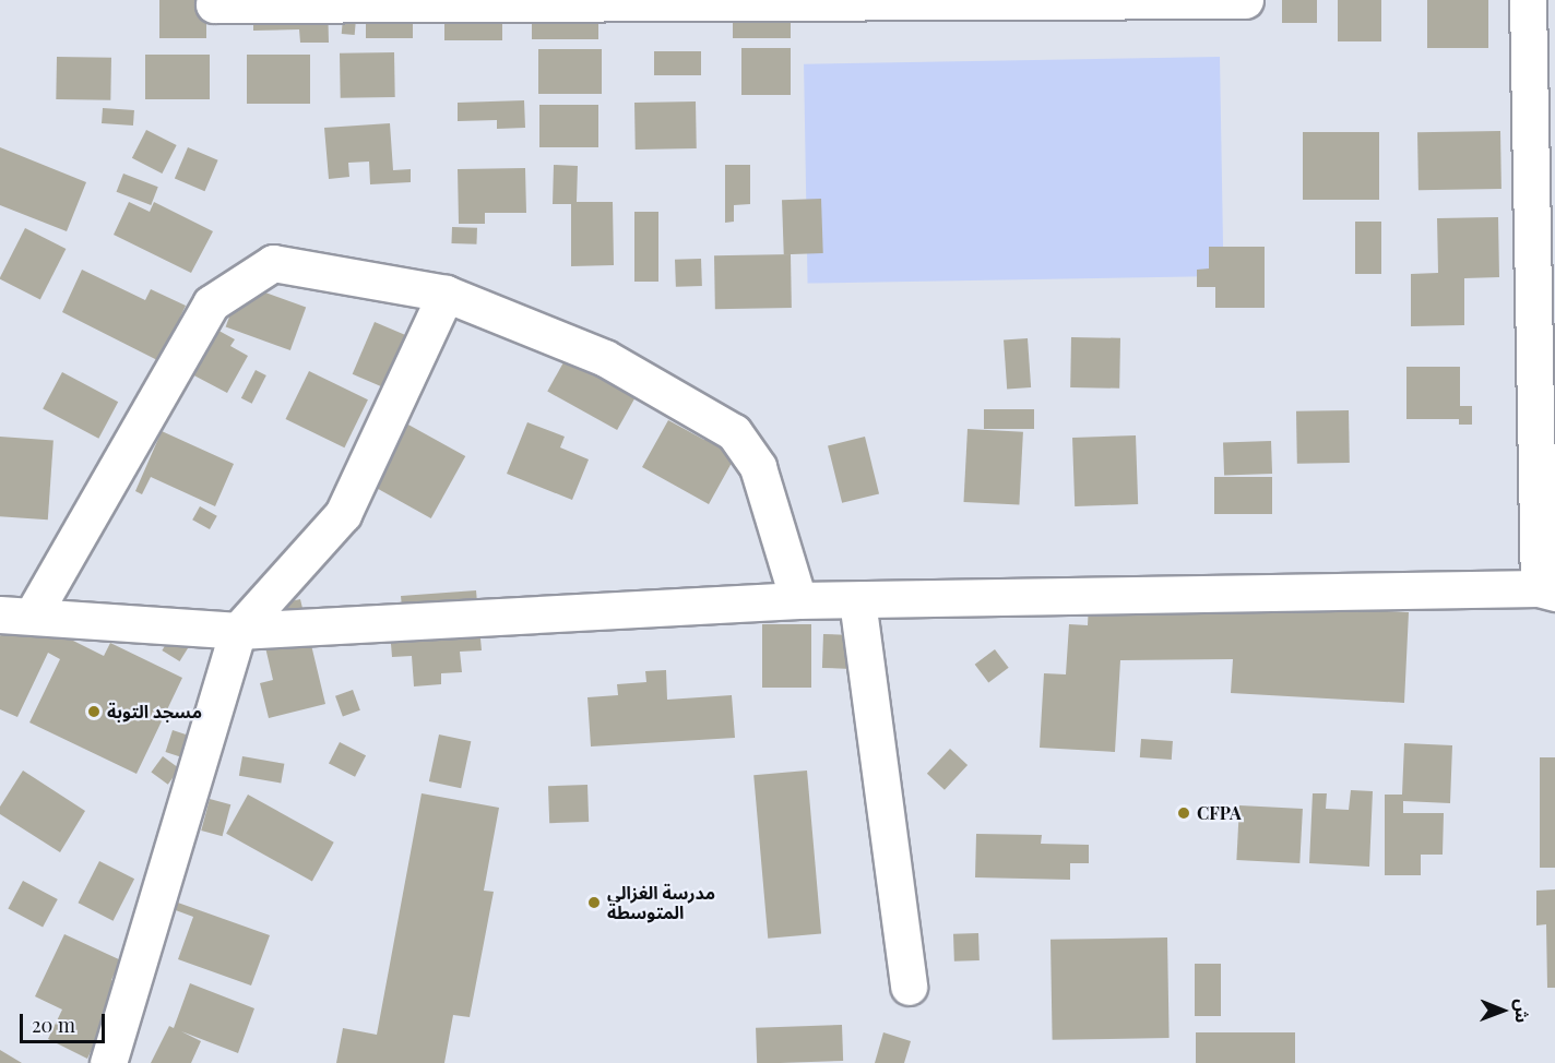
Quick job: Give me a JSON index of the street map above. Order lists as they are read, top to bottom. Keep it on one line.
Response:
{"places":["مسجد التوبة","CFPA","مدرسة الغزالي المتوسطة"],"scale_bar":"20 m","north":"right"}
